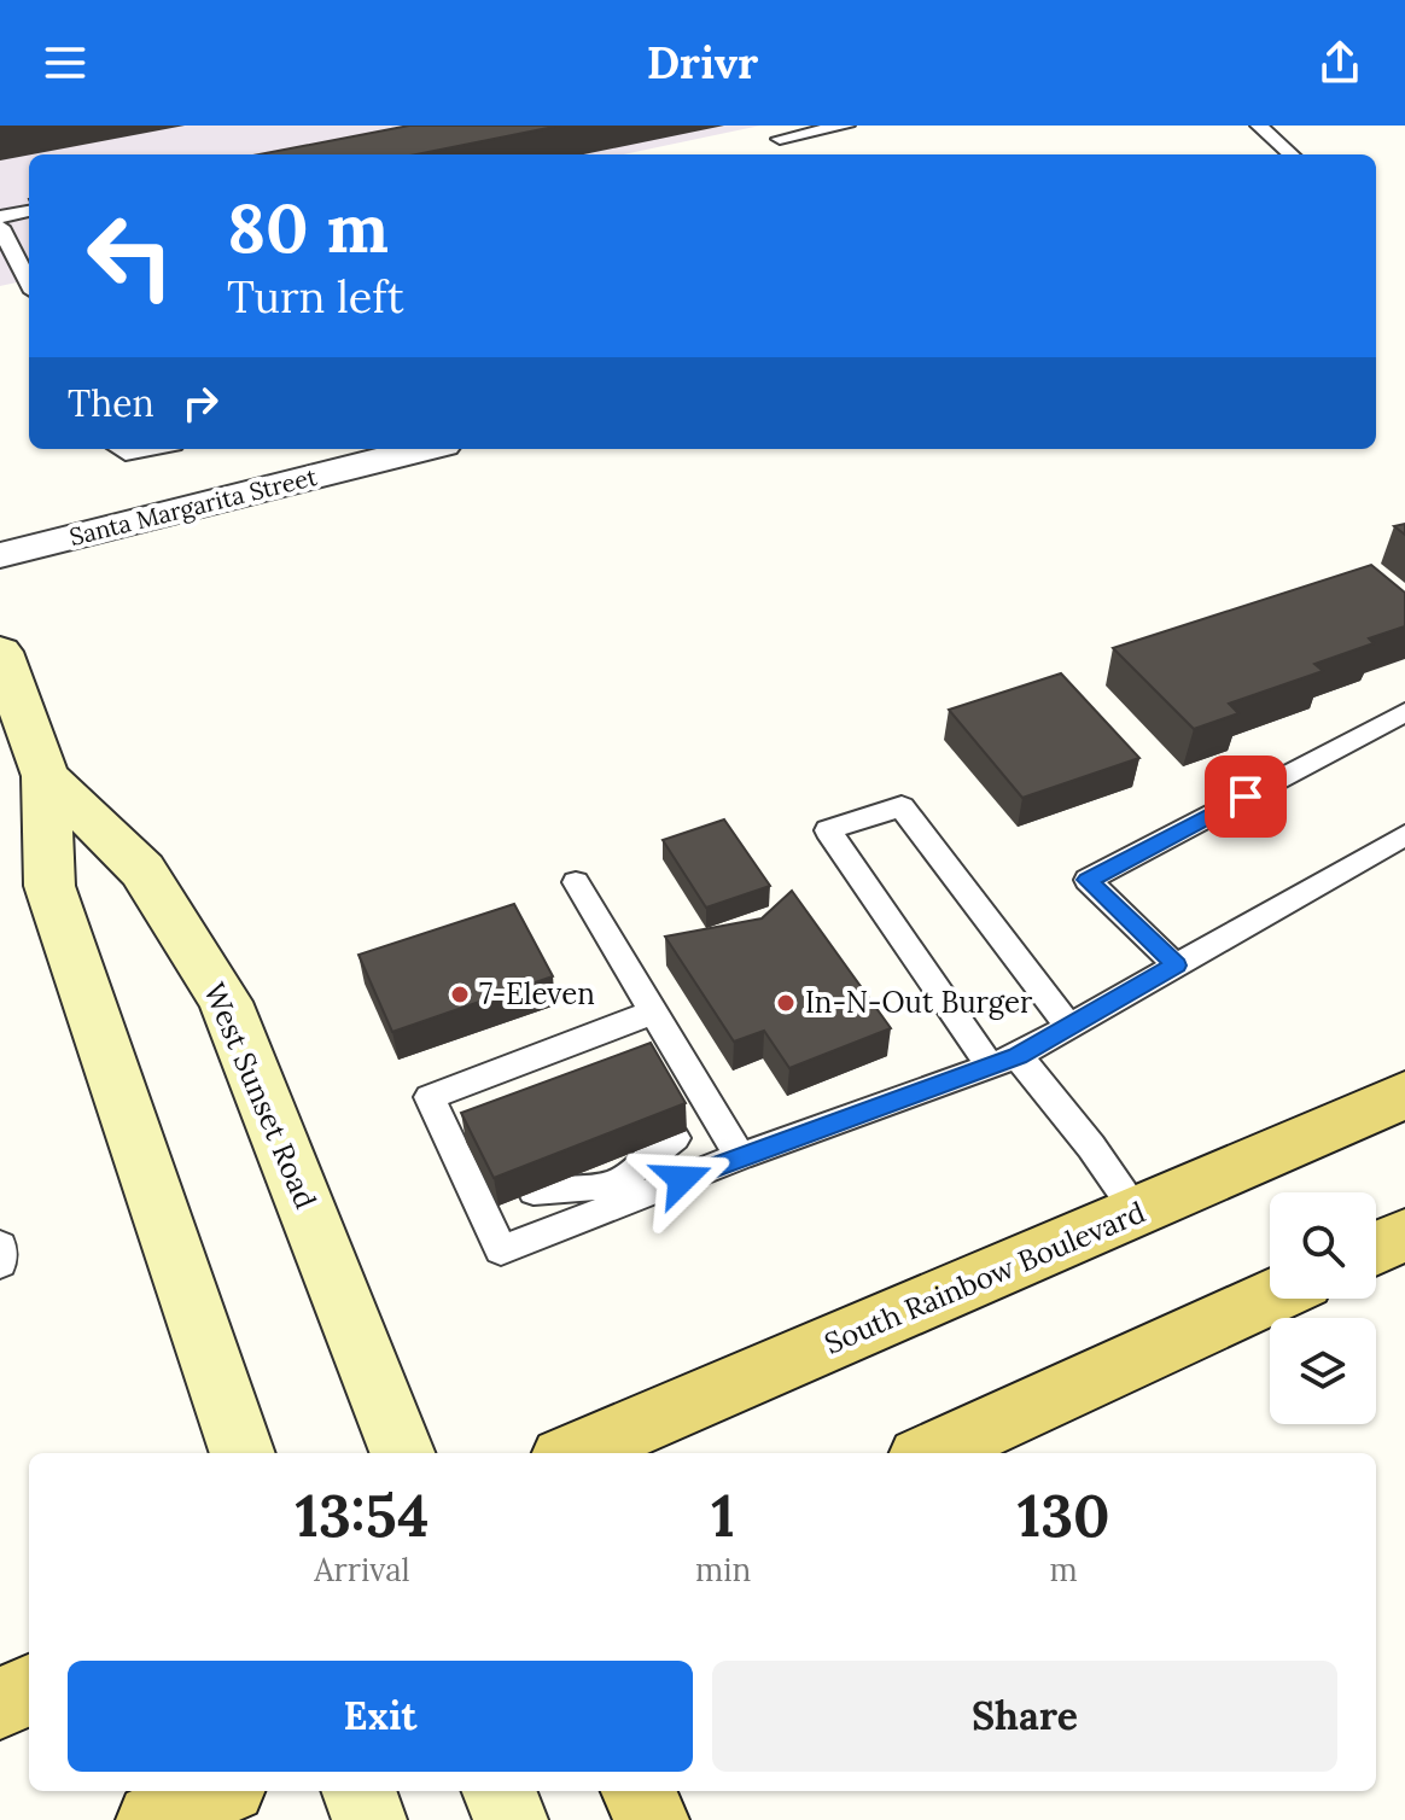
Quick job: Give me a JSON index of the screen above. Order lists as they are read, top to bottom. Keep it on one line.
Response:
{"streets":{"main road":["West Sunset Road","South Rainbow Boulevard"],"street":["Santa Margarita Street"]},"places":["7-Eleven","In-N-Out Burger"],"page":{"header":"Drivr","turn":["80 m","Turn left"],"then":"Then","eta":["13:54","Arrival","1","min","130","m"],"buttons":["Exit","Share"]}}
